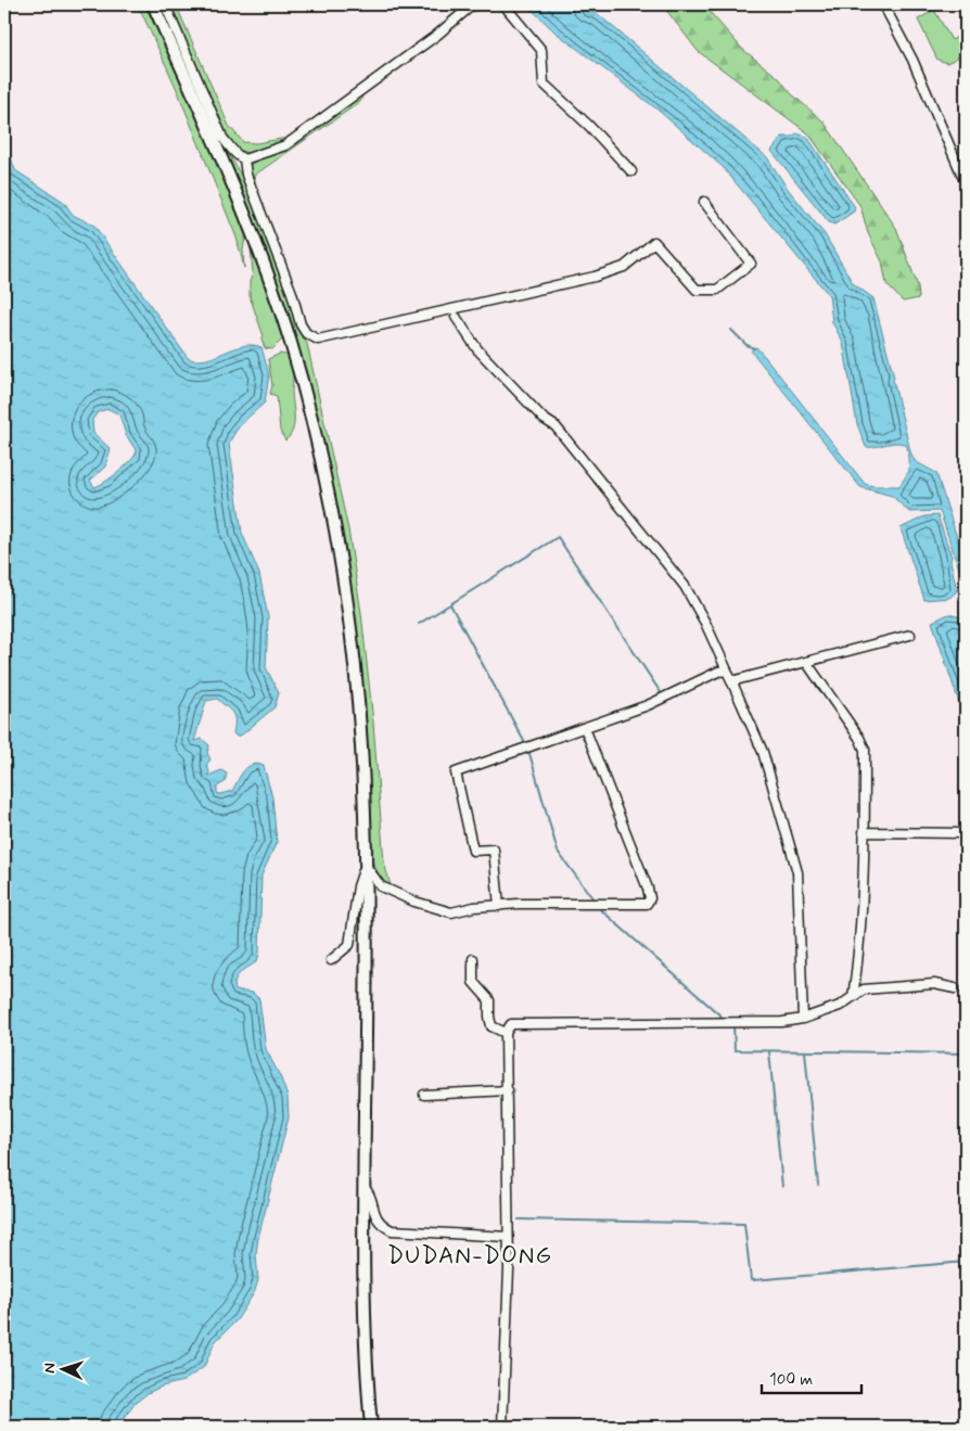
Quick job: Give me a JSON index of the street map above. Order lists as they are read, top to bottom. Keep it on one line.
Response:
{"districts":["DUDAN-DONG"],"scale_bar":"100 m","north":"left"}
